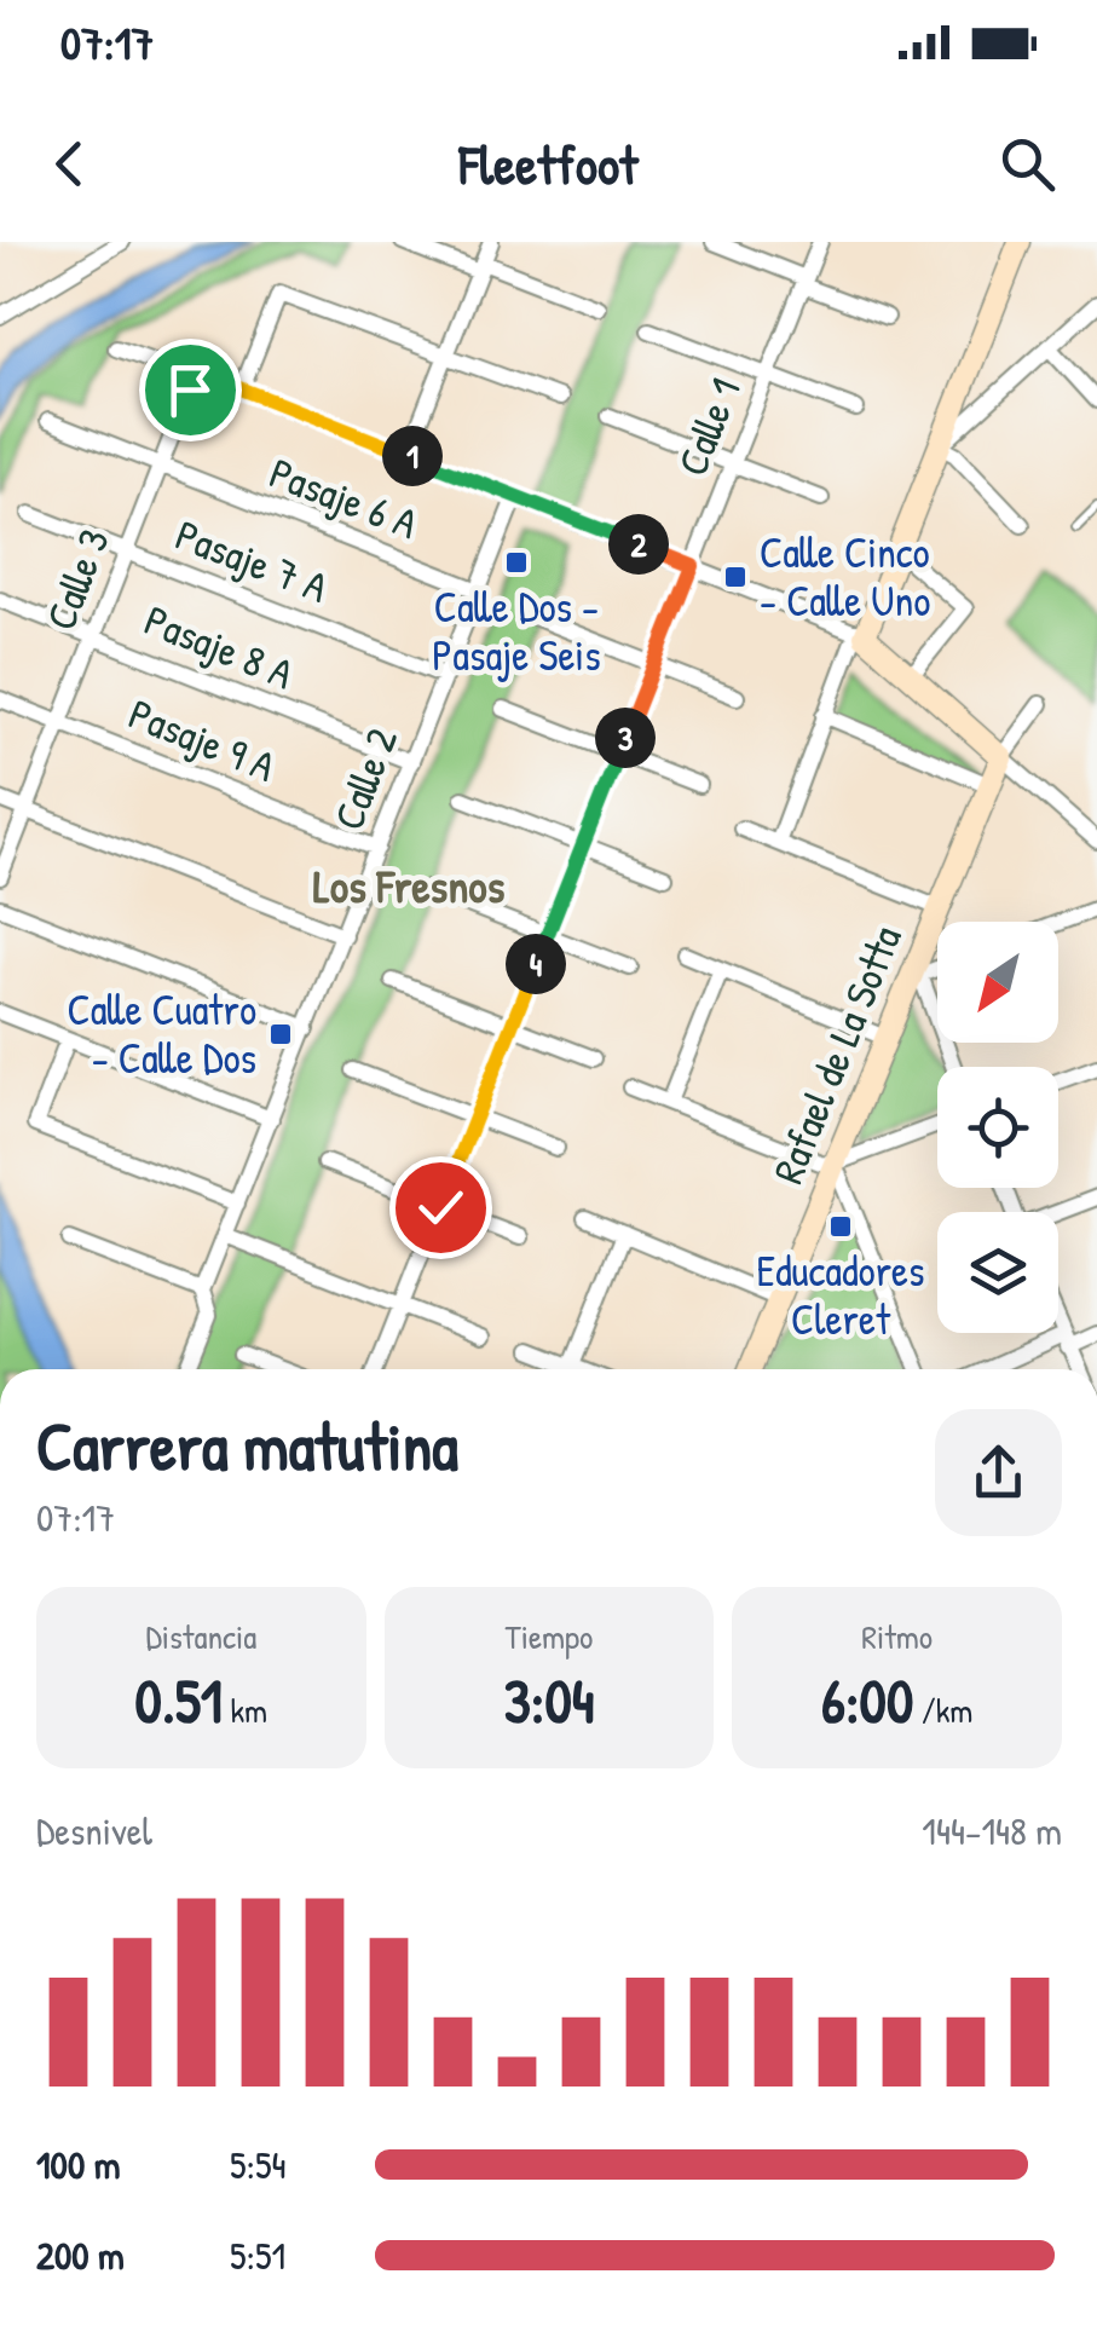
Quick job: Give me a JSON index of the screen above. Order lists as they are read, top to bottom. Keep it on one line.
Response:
{"streets":{"street":["Calle 1","Pasaje 6 A","Pasaje 7 A","Calle 3","Pasaje 8 A","Pasaje 9 A","Calle 2","Rafael de La Sotta"]},"crossings":[["Pasaje 6 A","Calle 3"],["Pasaje 6 A","Calle 2"],["Pasaje 7 A","Calle 3"],["Pasaje 7 A","Calle 2"],["Calle 3","Pasaje 8 A"],["Calle 3","Pasaje 9 A"],["Pasaje 8 A","Calle 2"],["Pasaje 9 A","Calle 2"]],"districts":["Los Fresnos"],"places":{"transit":["Calle Dos - Pasaje Seis","Calle Cinco - Calle Uno","Calle Cuatro - Calle Dos","Educadores Cleret"]},"north":"bottom left","page":{"status":"07:17","header":"Fleetfoot","pins":["1","2","3","4"],"heading":["Carrera matutina","07:17"],"stats":[["Distancia","0.51 km"],["Tiempo","3:04"],["Ritmo","6:00 /km"]],"chart":["Desnivel","144–148 m"],"list":[{"name":"100 m","note":"5:54"},{"name":"200 m","note":"5:51"}]}}
